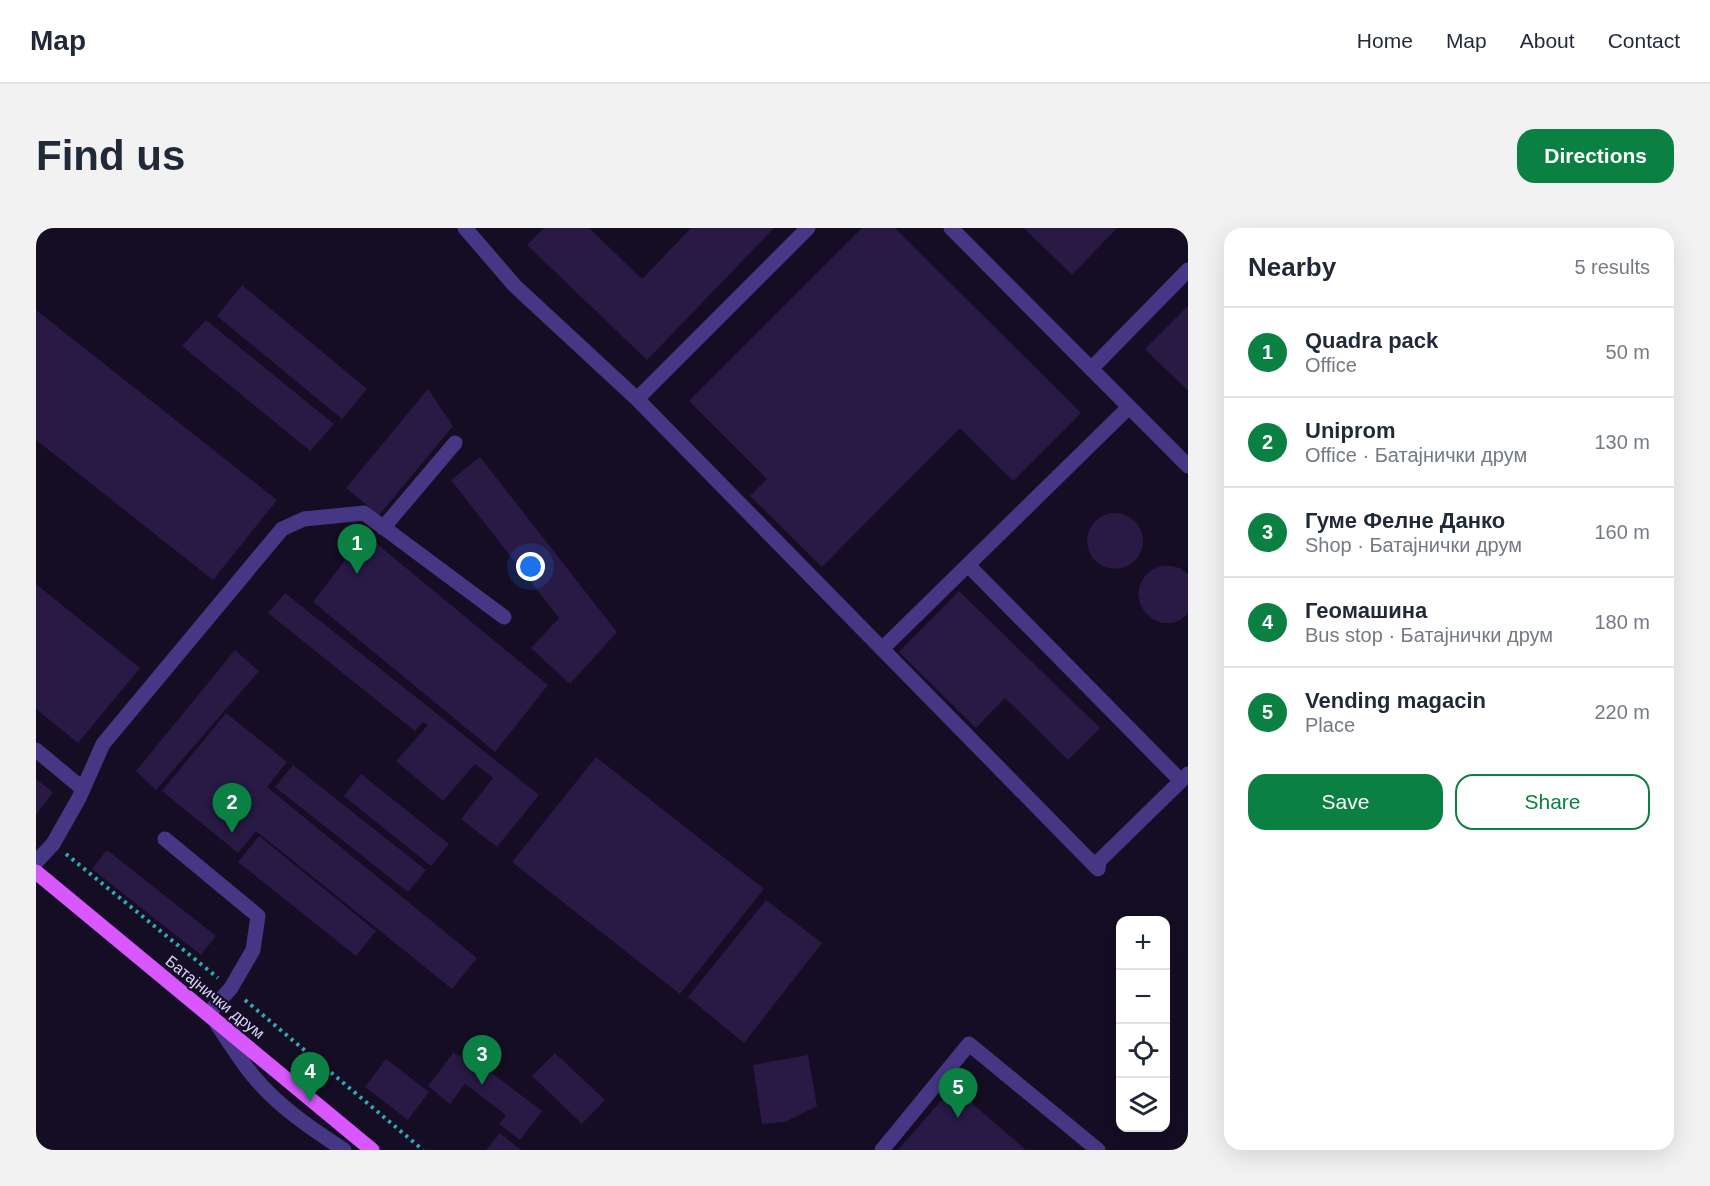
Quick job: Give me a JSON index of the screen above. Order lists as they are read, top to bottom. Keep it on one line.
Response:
{"streets":{"main road":["Батајнички друм"]},"page":{"header":"Map","nav":["Home","Map","About","Contact"],"buttons":["Directions",["Save","Share"]],"title":"Find us","heading":["Nearby","5 results"],"list":[{"mark":"1","name":"Quadra pack","note":"Office","value":"50 m"},{"mark":"2","name":"Uniprom","note":"Office · Батајнички друм","value":"130 m"},{"mark":"3","name":"Гуме Фелне Данко","note":"Shop · Батајнички друм","value":"160 m"},{"mark":"4","name":"Геомашина","note":"Bus stop · Батајнички друм","value":"180 m"},{"mark":"5","name":"Vending magacin","note":"Place","value":"220 m"}],"pins":["1","2","3","4","5"],"map_buttons":["+","−"]}}
